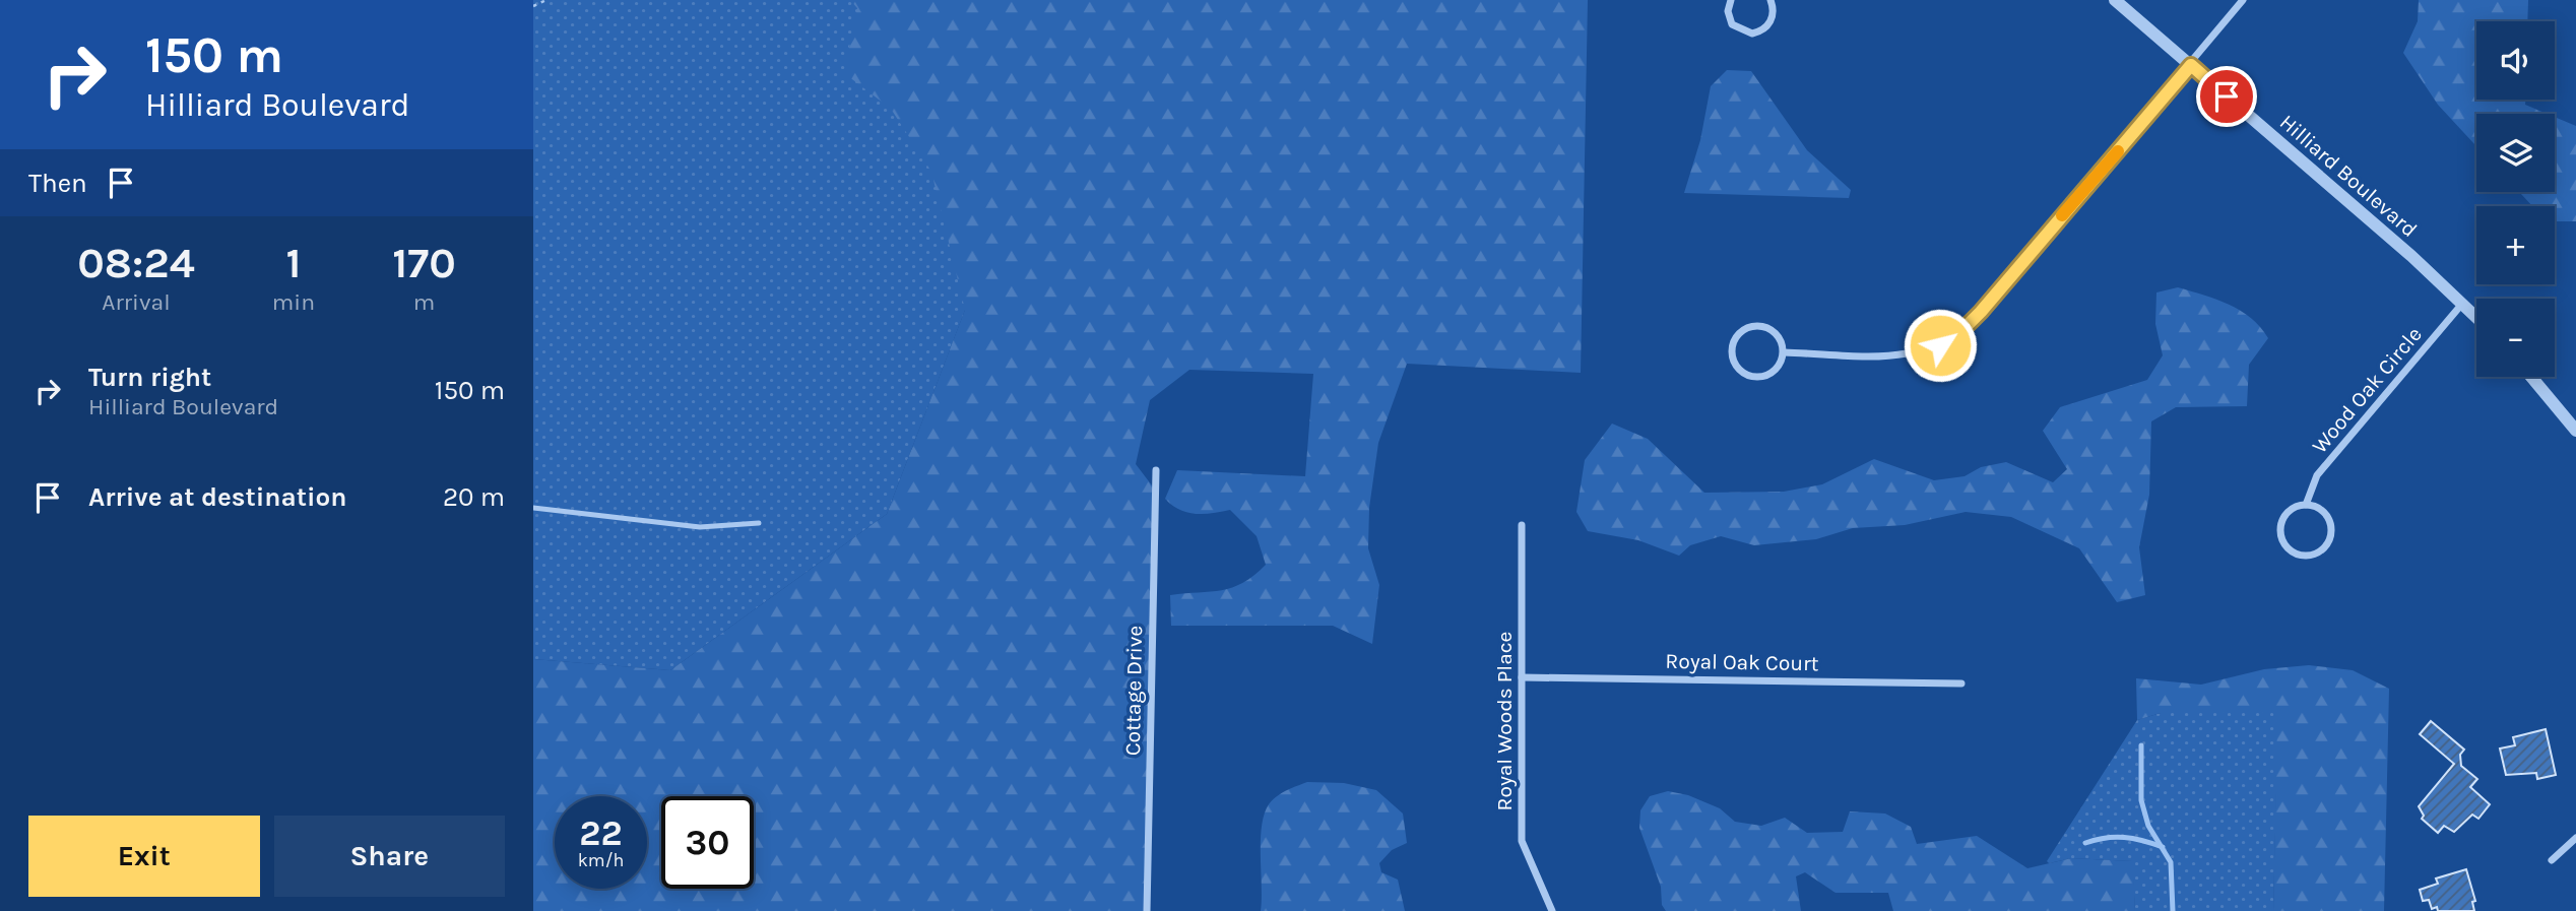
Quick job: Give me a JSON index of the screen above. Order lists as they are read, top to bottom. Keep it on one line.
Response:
{"streets":{"street":["Hilliard Boulevard","Wood Oak Circle","Royal Oak Court","Cottage Drive","Royal Woods Place"]},"crossings":[["Hilliard Boulevard","Wood Oak Circle"],["Royal Oak Court","Royal Woods Place"]],"page":{"turn":["150 m","Hilliard Boulevard"],"map_buttons":["+","−"],"then":"Then","eta":["08:24","Arrival","1","min","170","m"],"list":[{"name":"Turn right","note":"Hilliard Boulevard","value":"150 m"},{"name":"Arrive at destination","value":"20 m"}],"speed":"22 km/h","limit":"30","buttons":["Exit","Share"]}}
